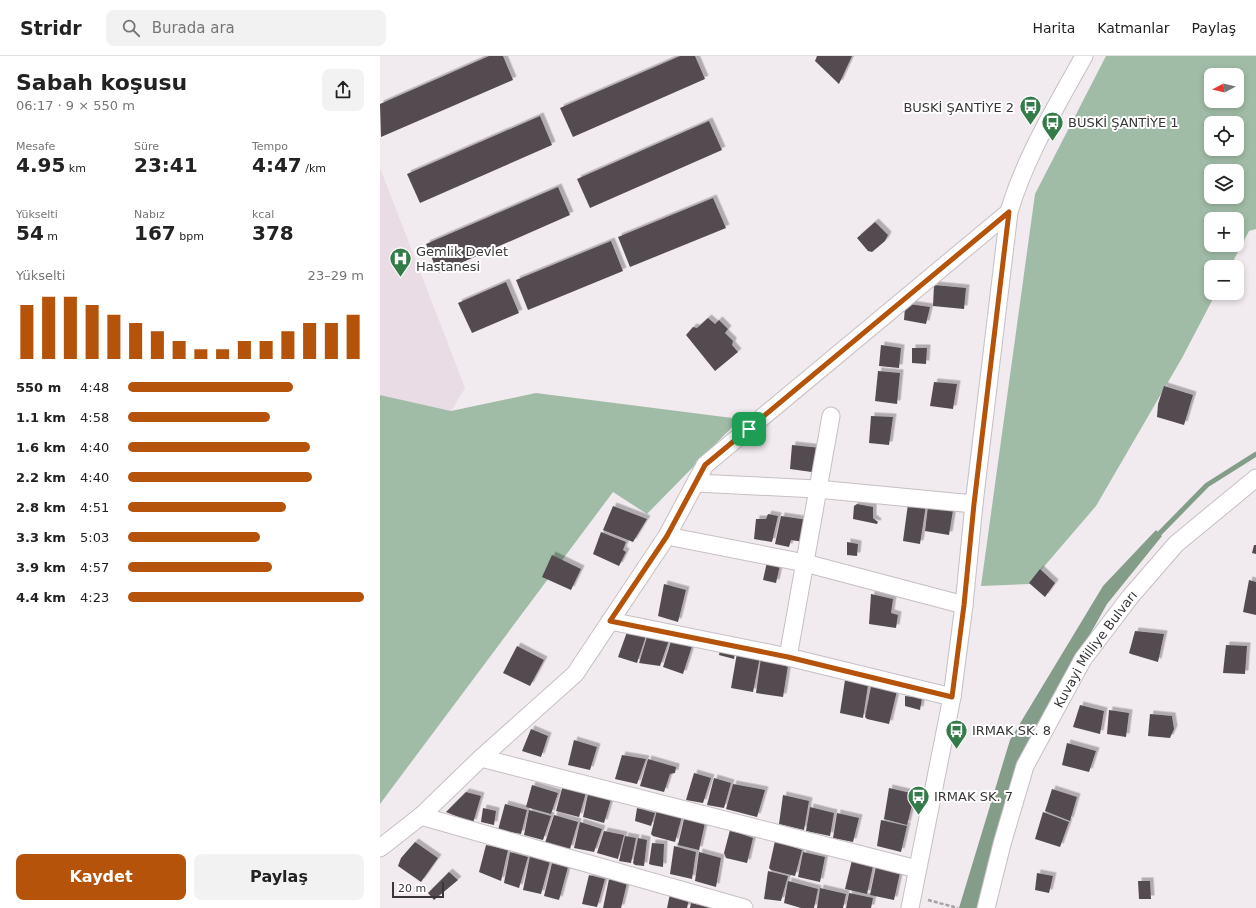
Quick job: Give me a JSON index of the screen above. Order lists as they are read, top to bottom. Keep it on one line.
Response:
{"streets":{"street":["Kuvayi Milliye Bulvarı"]},"places":{"bus stop":["BUSKİ ŞANTİYE 2","BUSKİ ŞANTİYE 1","IRMAK SK. 8","IRMAK SK. 7"],"hospital":["Gemlik Devlet Hastanesi"]},"scale_bar":"20 m","north":"left","page":{"header":"Stridr","search":"Burada ara","nav":["Harita","Katmanlar","Paylaş"],"heading":["Sabah koşusu","06:17 · 9 × 550 m"],"map_buttons":["+","−"],"stats":[["Mesafe","4.95 km"],["Süre","23:41"],["Tempo","4:47 /km"],["Yükselti","54 m"],["Nabız","167 bpm"],["kcal","378"]],"chart":["Yükselti","23–29 m"],"list":[{"name":"550 m","note":"4:48"},{"name":"1.1 km","note":"4:58"},{"name":"1.6 km","note":"4:40"},{"name":"2.2 km","note":"4:40"},{"name":"2.8 km","note":"4:51"},{"name":"3.3 km","note":"5:03"},{"name":"3.9 km","note":"4:57"},{"name":"4.4 km","note":"4:23"}],"buttons":["Kaydet","Paylaş"],"scale":"20 m"}}
